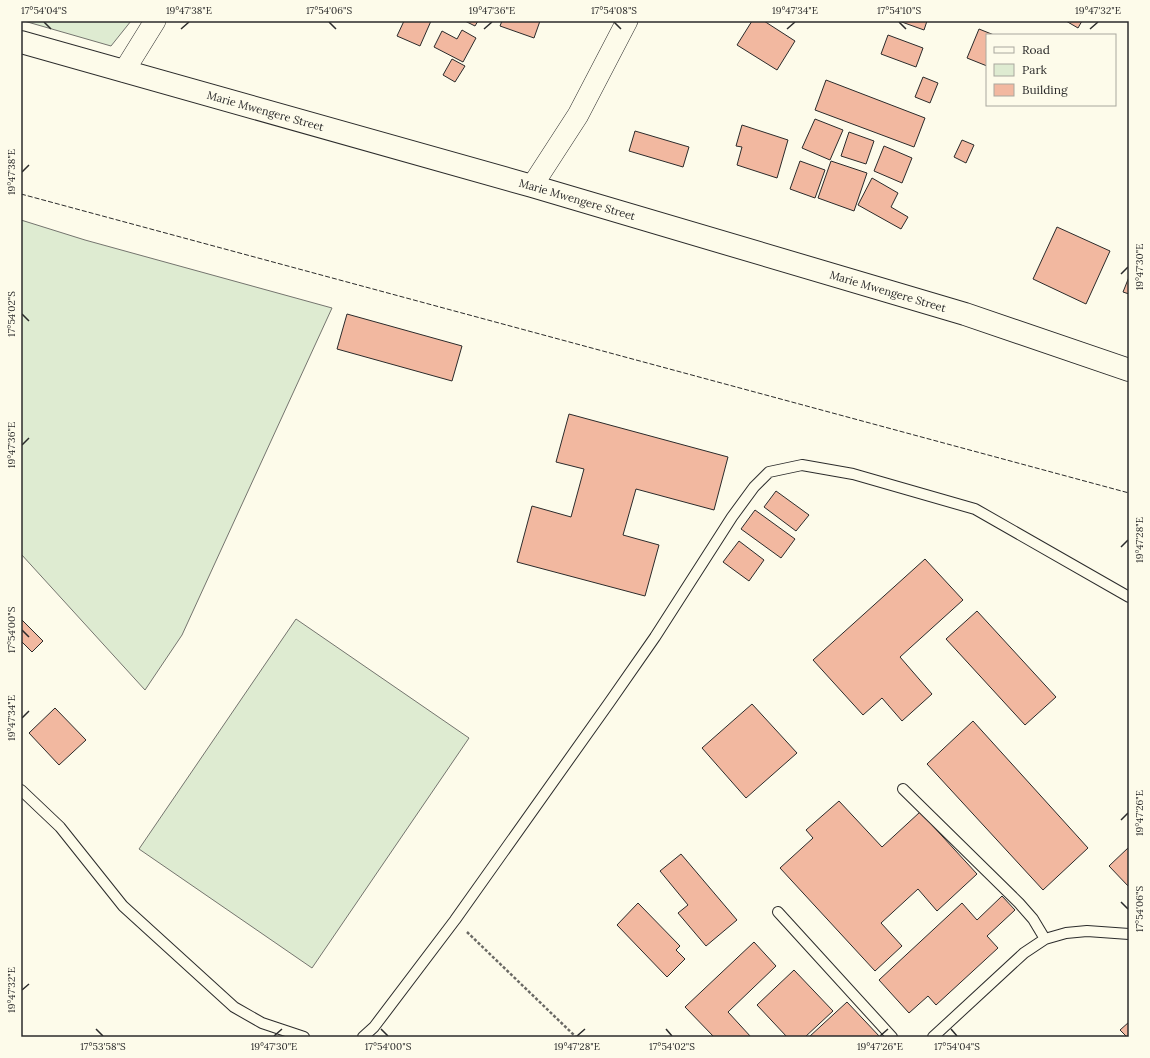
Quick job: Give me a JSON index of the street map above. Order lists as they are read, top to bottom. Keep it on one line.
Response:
{"streets":{"main road":["Marie Mwengere Street"]},"legend":["Road","Park","Building"],"coordinates":["17°54'04\"S","19°47'38\"E","17°54'06\"S","19°47'36\"E","17°54'08\"S","19°47'34\"E","17°54'10\"S","19°47'32\"E","19°47'30\"E","17°54'02\"S","19°47'28\"E","17°54'00\"S","19°47'26\"E","17°53'58\"S"]}
